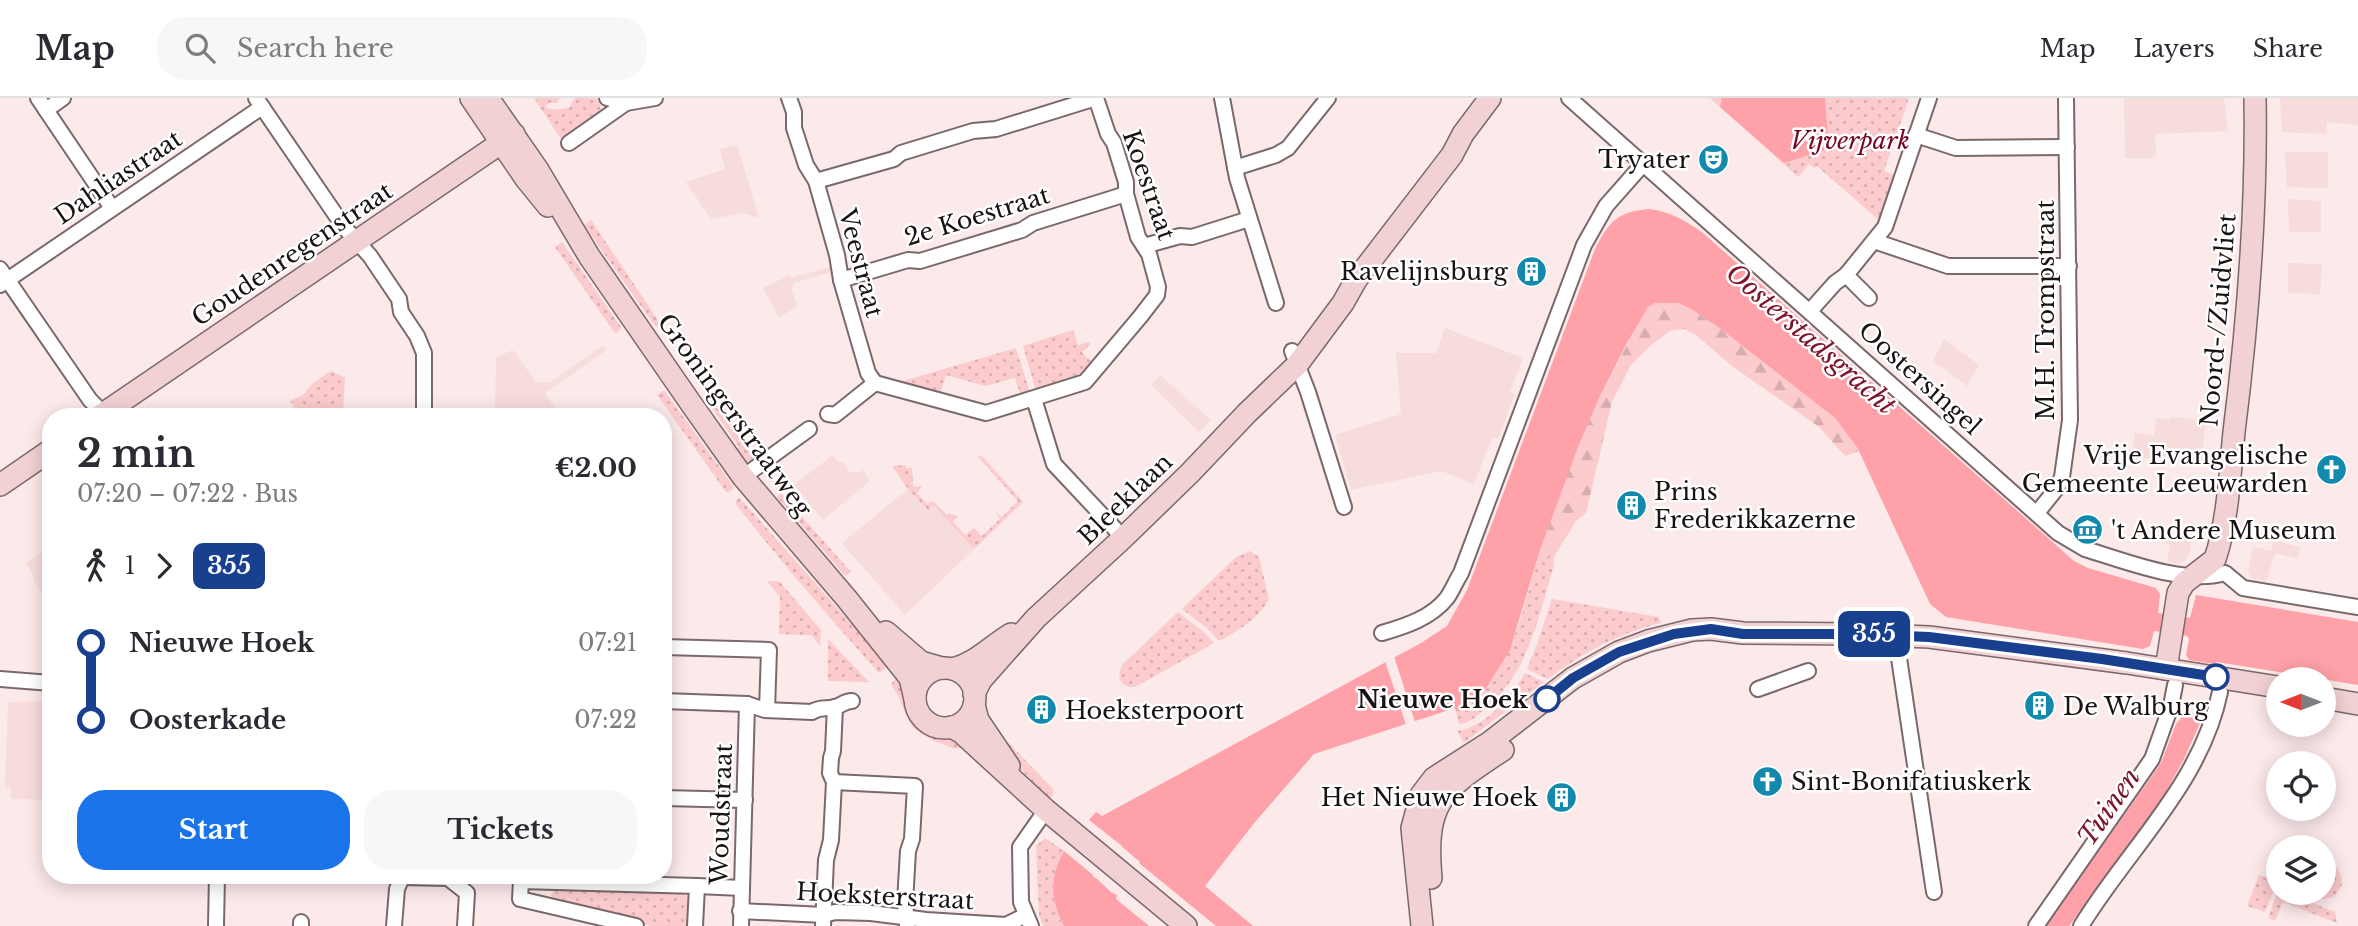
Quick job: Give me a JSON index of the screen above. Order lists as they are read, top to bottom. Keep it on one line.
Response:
{"streets":{"main road":["Goudenregenstraat","Noord-/Zuidvliet","Groningerstraatweg","Bleeklaan"],"street":["Dahliastraat","Koestraat","2e Koestraat","Veestraat","M.H. Trompstraat","Oostersingel","Woudstraat","Hoeksterstraat"]},"crossings":[["Koestraat","2e Koestraat"],["2e Koestraat","Veestraat"],["Goudenregenstraat","Groningerstraatweg"],["M.H. Trompstraat","Oostersingel"],["Noord-/Zuidvliet","Oostersingel"],["Groningerstraatweg","Bleeklaan"],["Woudstraat","Hoeksterstraat"]],"water":["Oosterstadsgracht","Tuinen"],"parks":["Vijverpark"],"places":{"theatre":["Tryater"],"building":["Ravelijnsburg","Prins Frederikkazerne","De Walburg","Hoeksterpoort","Het Nieuwe Hoek"],"church":["Vrije Evangelische Gemeente Leeuwarden","Sint-Bonifatiuskerk"],"museum":["'t Andere Museum"],"other":["Nieuwe Hoek"]},"lines":["bus line 355"],"north":"left","page":{"header":"Map","search":"Search here","nav":["Map","Layers","Share"],"on_map":"355","heading":["2 min","07:20 – 07:22 · Bus","€2.00"],"legs":["1","355"],"list":[{"name":"Nieuwe Hoek","value":"07:21"},{"name":"Oosterkade","value":"07:22"}],"buttons":["Start","Tickets"]}}
